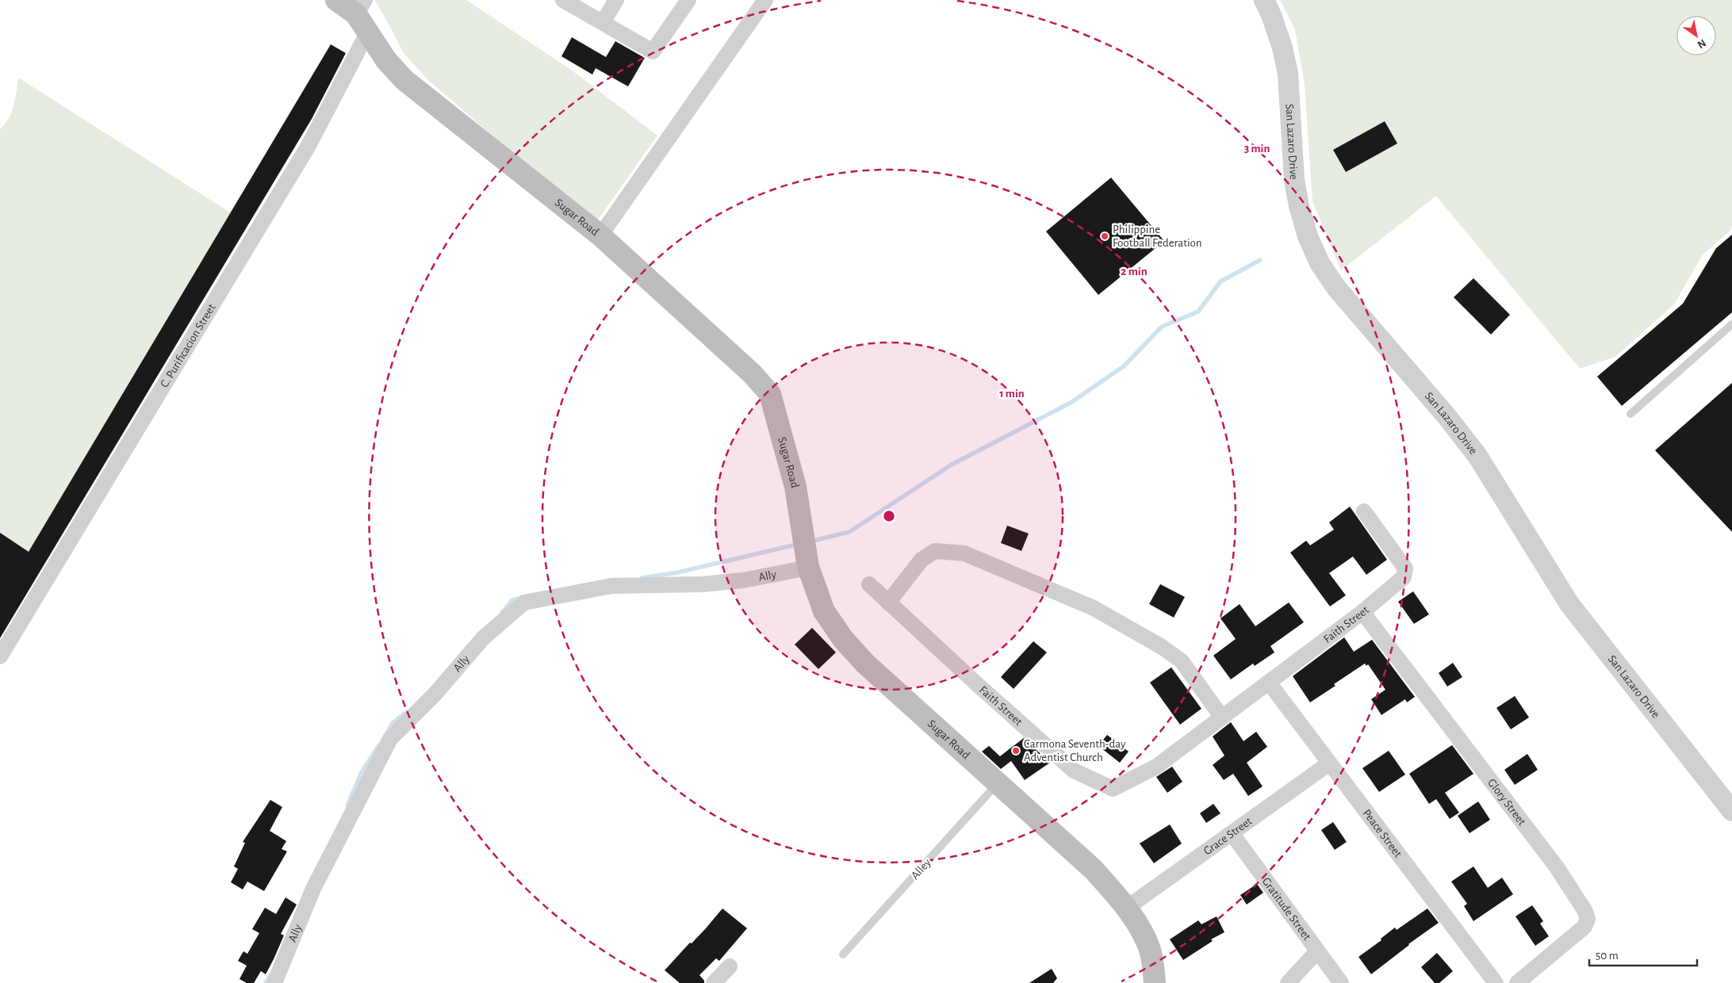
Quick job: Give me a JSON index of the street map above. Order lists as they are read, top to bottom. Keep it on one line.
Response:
{"streets":{"main road":["Sugar Road"],"street":["San Lazaro Drive","C. Purificacion Street","Ally","Faith Street","Glory Street","Peace Street","Grace Street","Gratitude Street"],"lane":["Alley"]},"crossings":[["Sugar Road","C. Purificacion Street"],["Sugar Road","Ally"],["Sugar Road","Grace Street"],["Sugar Road","Alley"],["Faith Street","Glory Street"],["Faith Street","Peace Street"],["Peace Street","Grace Street"],["Grace Street","Gratitude Street"]],"places":["Philippine Football Federation","Carmona Seventh-day Adventist Church"],"scale_bar":"50 m","north":"bottom right","rings":["3 min","2 min","1 min"]}
